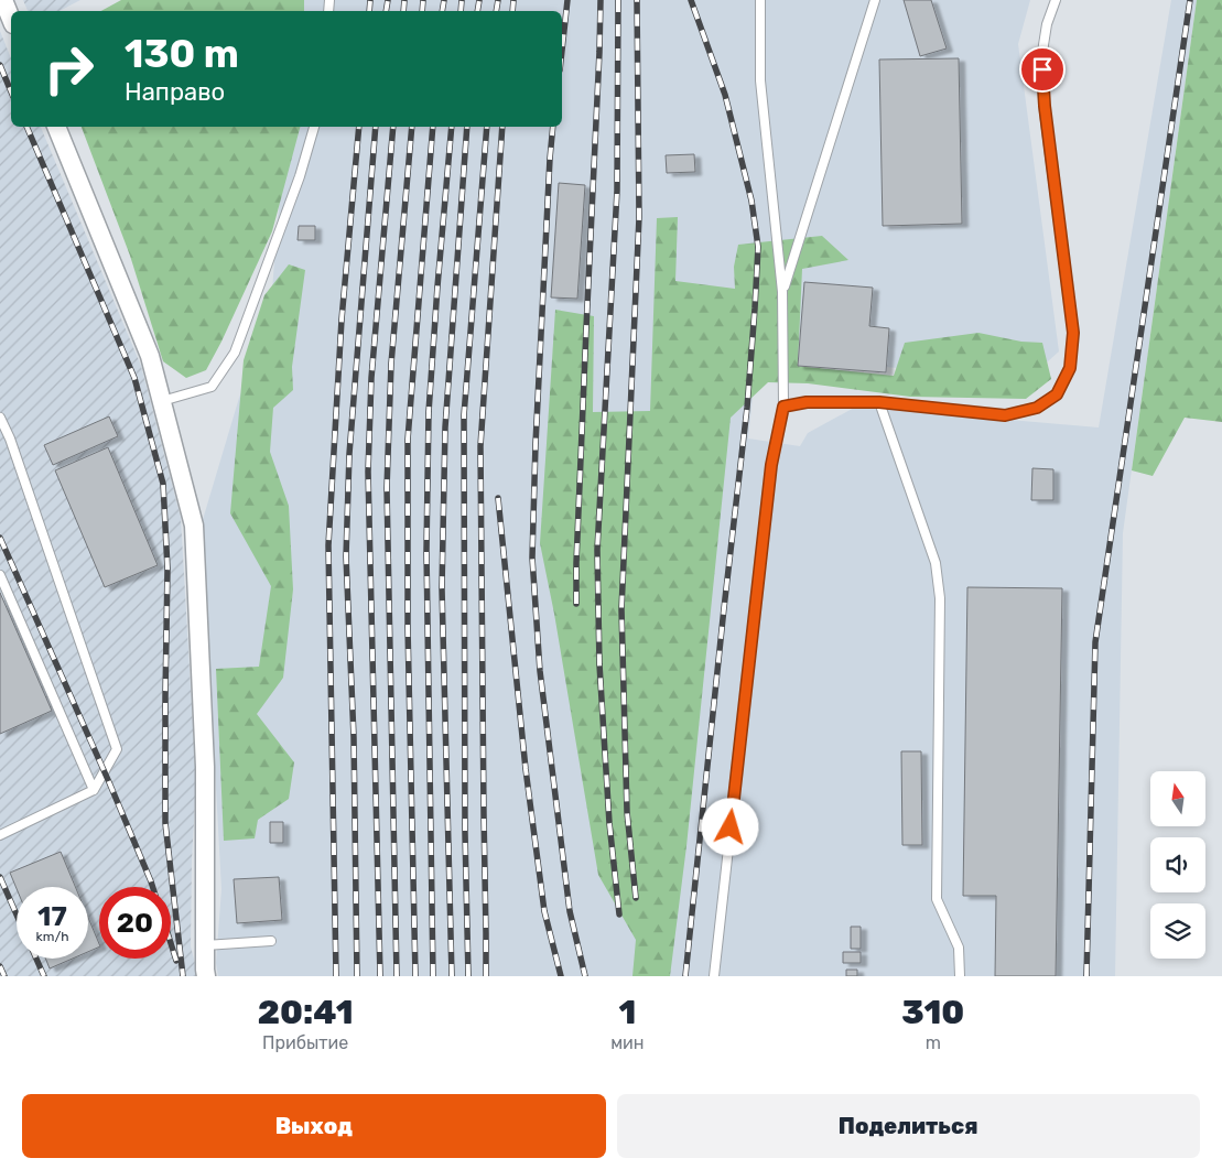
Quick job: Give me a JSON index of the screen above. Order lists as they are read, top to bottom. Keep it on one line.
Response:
{"north":"top","page":{"turn":["130 m","Направо"],"speed":"17 km/h","limit":"20","eta":["20:41","Прибытие","1","мин","310","m"],"buttons":["Выход","Поделиться"]}}
